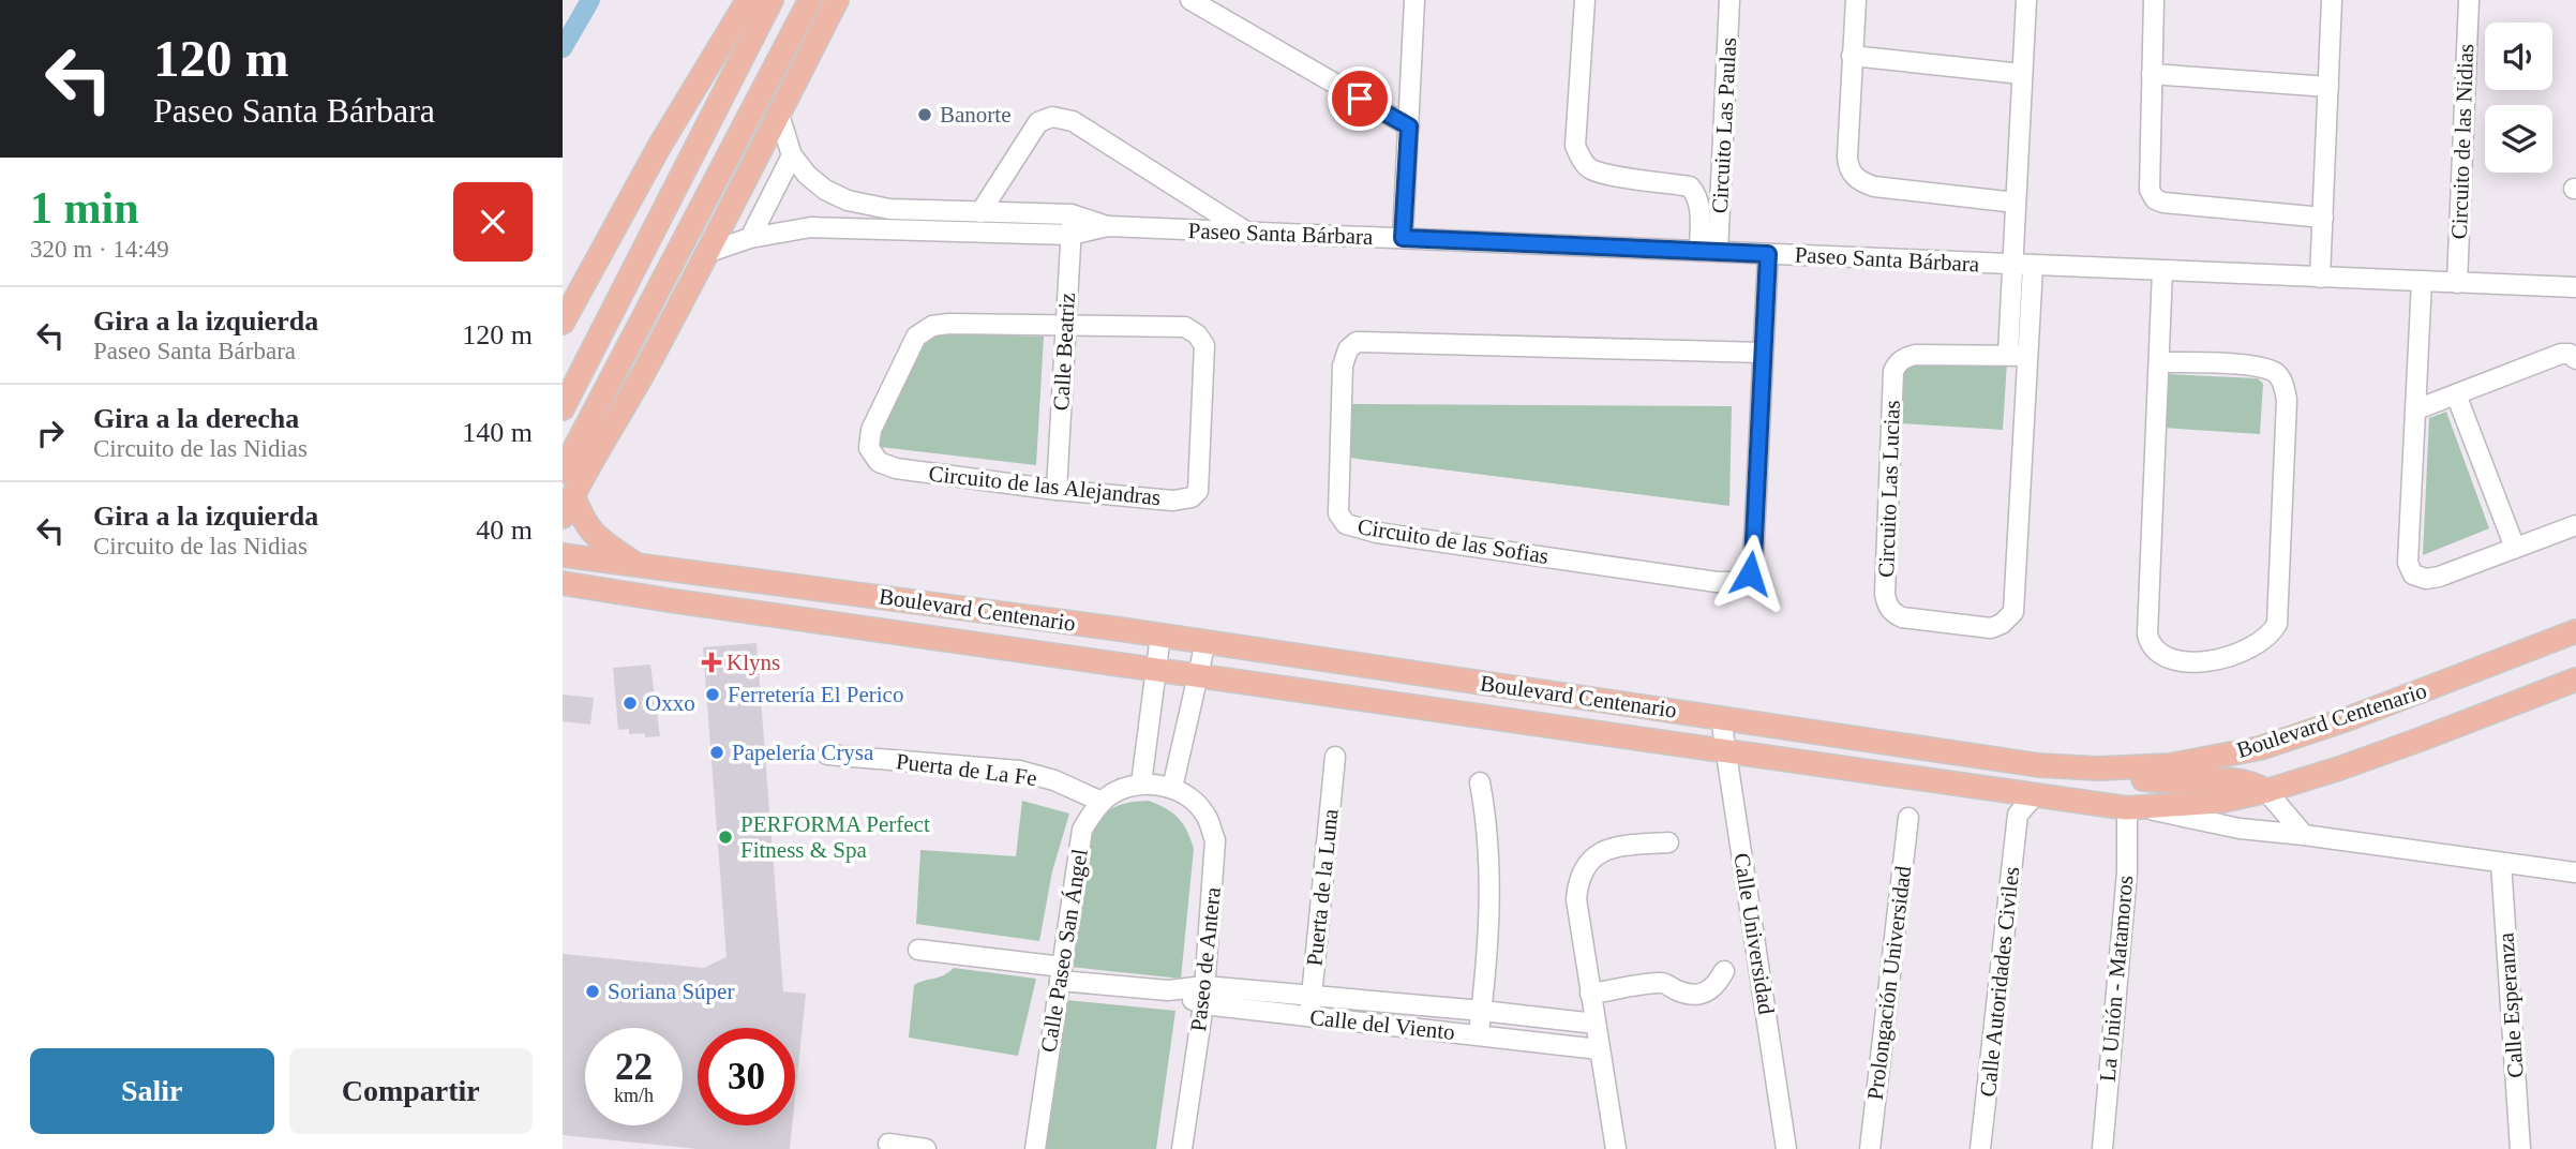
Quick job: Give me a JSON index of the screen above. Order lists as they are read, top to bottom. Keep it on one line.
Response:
{"streets":{"main road":["Boulevard Centenario"],"street":["Circuito Las Paulas","Circuito de las Nidias","Paseo Santa Bárbara","Calle Beatriz","Circuito de las Alejandras","Circuito Las Lucias","Circuito de las Sofias","Puerta de La Fe","Puerta de la Luna","Calle Universidad","Calle Paseo San Ángel","Paseo de Antera","La Unión - Matamoros","Calle Autoridades Civiles","Prolongación Universidad","Calle Esperanza","Calle del Viento"]},"crossings":[["Circuito Las Paulas","Paseo Santa Bárbara"],["Circuito de las Nidias","Paseo Santa Bárbara"],["Paseo Santa Bárbara","Calle Beatriz"],["Paseo Santa Bárbara","Circuito Las Lucias"],["Paseo Santa Bárbara","Circuito de las Sofias"],["Calle Beatriz","Circuito de las Alejandras"],["Boulevard Centenario","Calle Universidad"],["Boulevard Centenario","La Unión - Matamoros"],["Puerta de La Fe","Calle Paseo San Ángel"],["Puerta de la Luna","Calle del Viento"],["Calle Paseo San Ángel","Calle del Viento"],["Paseo de Antera","Calle del Viento"]],"places":{"other":["Banorte","Ferretería El Perico","Oxxo","Papelería Crysa","PERFORMA Perfect Fitness & Spa","Soriana Súper"],"health":["Klyns"]},"page":{"turn":["120 m","Paseo Santa Bárbara"],"heading":["1 min","320 m · 14:49"],"list":[{"name":"Gira a la izquierda","note":"Paseo Santa Bárbara","value":"120 m"},{"name":"Gira a la derecha","note":"Circuito de las Nidias","value":"140 m"},{"name":"Gira a la izquierda","note":"Circuito de las Nidias","value":"40 m"}],"speed":"22 km/h","limit":"30","buttons":["Salir","Compartir"]}}
